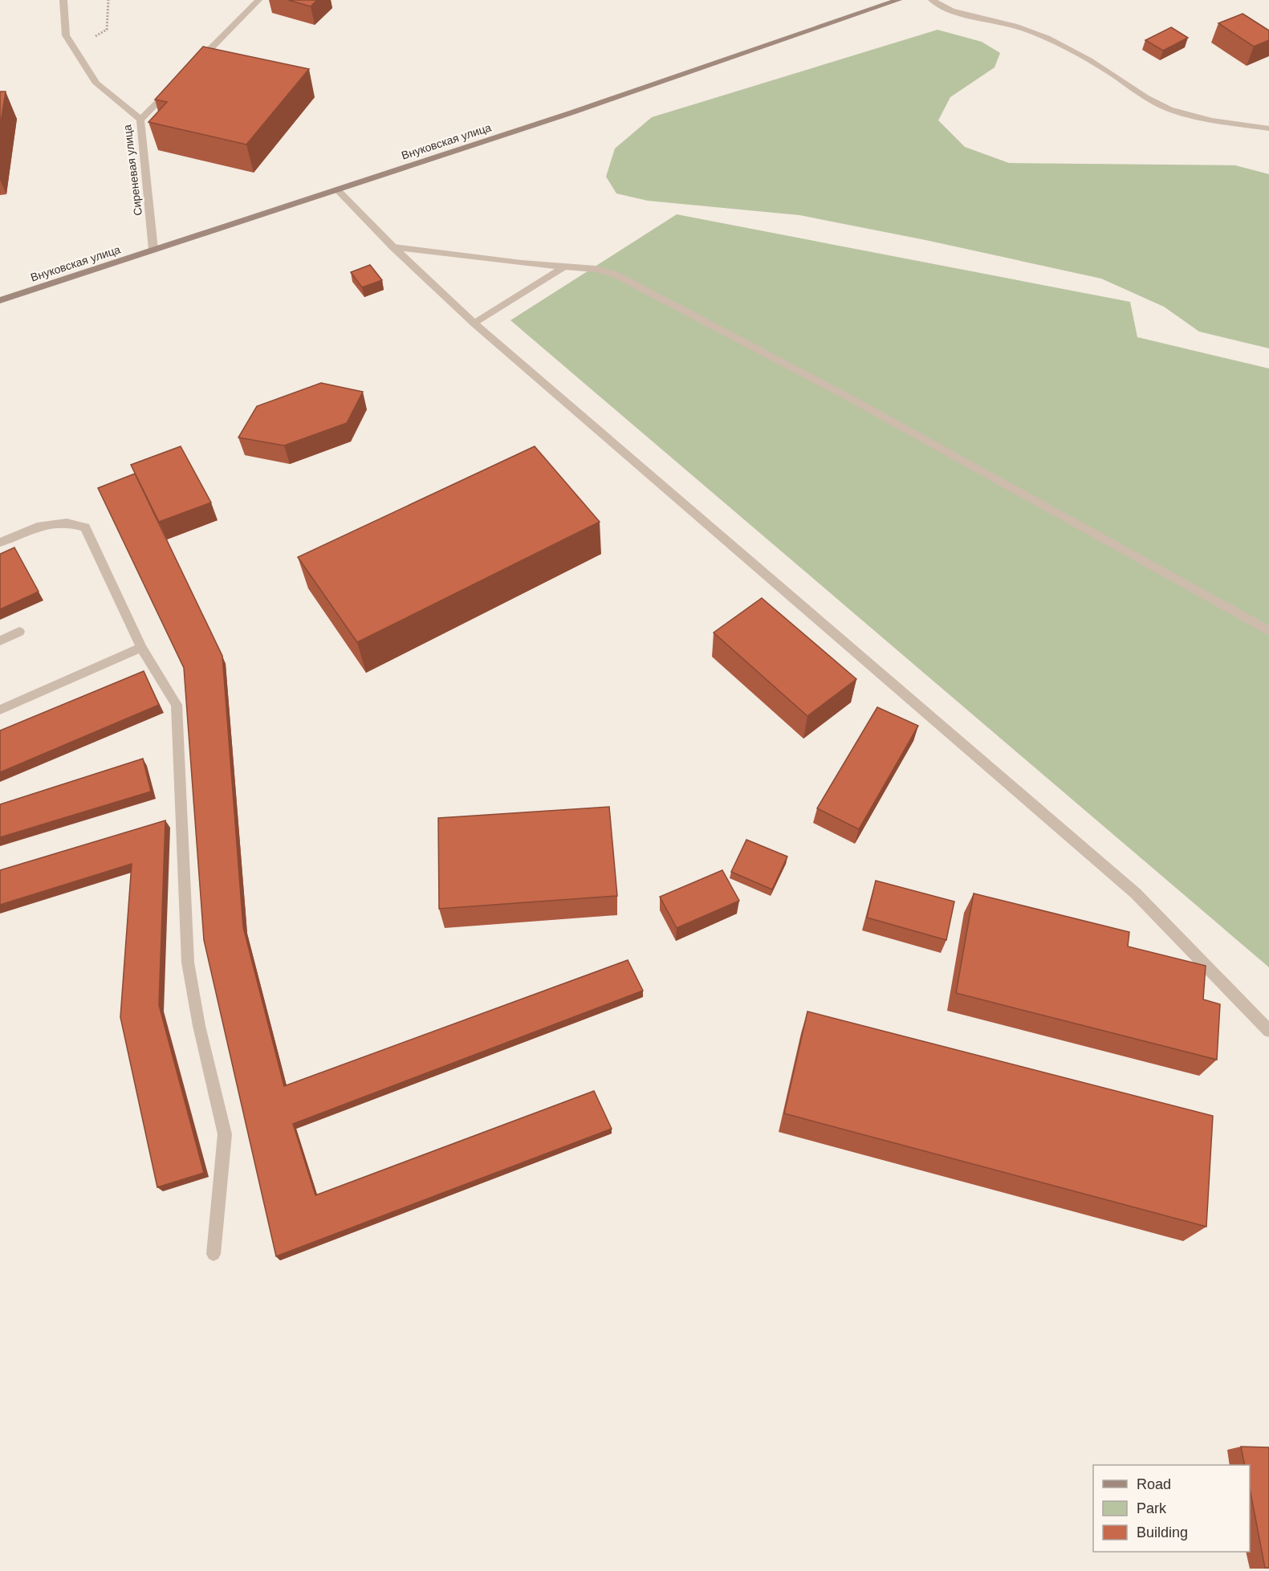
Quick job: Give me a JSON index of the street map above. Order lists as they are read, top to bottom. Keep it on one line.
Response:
{"streets":{"main road":["Внуковская улица"],"street":["Сиреневая улица"]},"crossings":[["Внуковская улица","Сиреневая улица"]],"legend":["Road","Park","Building"]}
